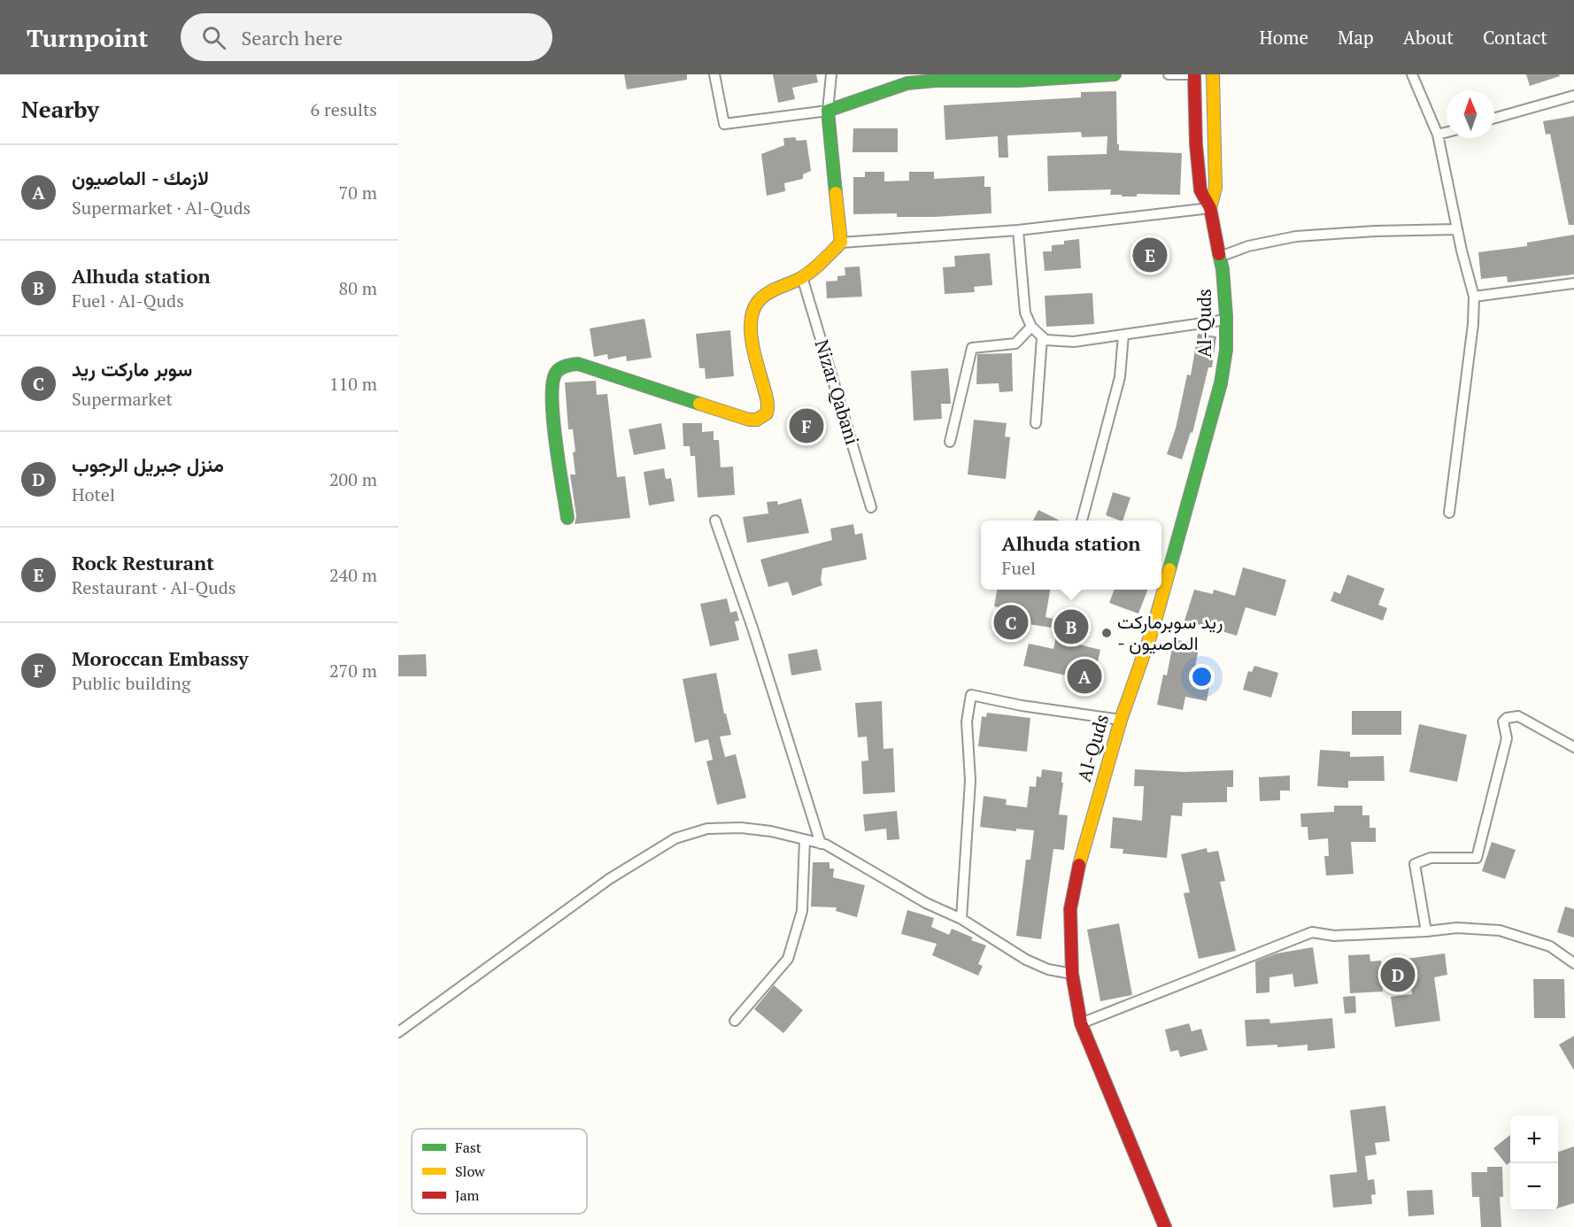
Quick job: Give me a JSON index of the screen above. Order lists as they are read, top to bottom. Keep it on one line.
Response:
{"streets":{"street":["Al-Quds","Nizar Qabani"]},"places":["ريد سوبرماركت - الماصيون"],"legend":["Fast","Slow","Jam"],"north":"top","page":{"header":"Turnpoint","search":"Search here","nav":["Home","Map","About","Contact"],"heading":["Nearby","6 results"],"list":[{"mark":"A","name":"لازمك - الماصيون","note":"Supermarket · Al-Quds","value":"70 m"},{"mark":"B","name":"Alhuda station","note":"Fuel · Al-Quds","value":"80 m"},{"mark":"C","name":"سوبر ماركت ريد","note":"Supermarket","value":"110 m"},{"mark":"D","name":"منزل جبريل الرجوب","note":"Hotel","value":"200 m"},{"mark":"E","name":"Rock Resturant","note":"Restaurant · Al-Quds","value":"240 m"},{"mark":"F","name":"Moroccan Embassy","note":"Public building","value":"270 m"}],"pins":["E","F","C","B","A","D"],"popup":["Alhuda station","Fuel"],"map_buttons":["+","−"]}}
